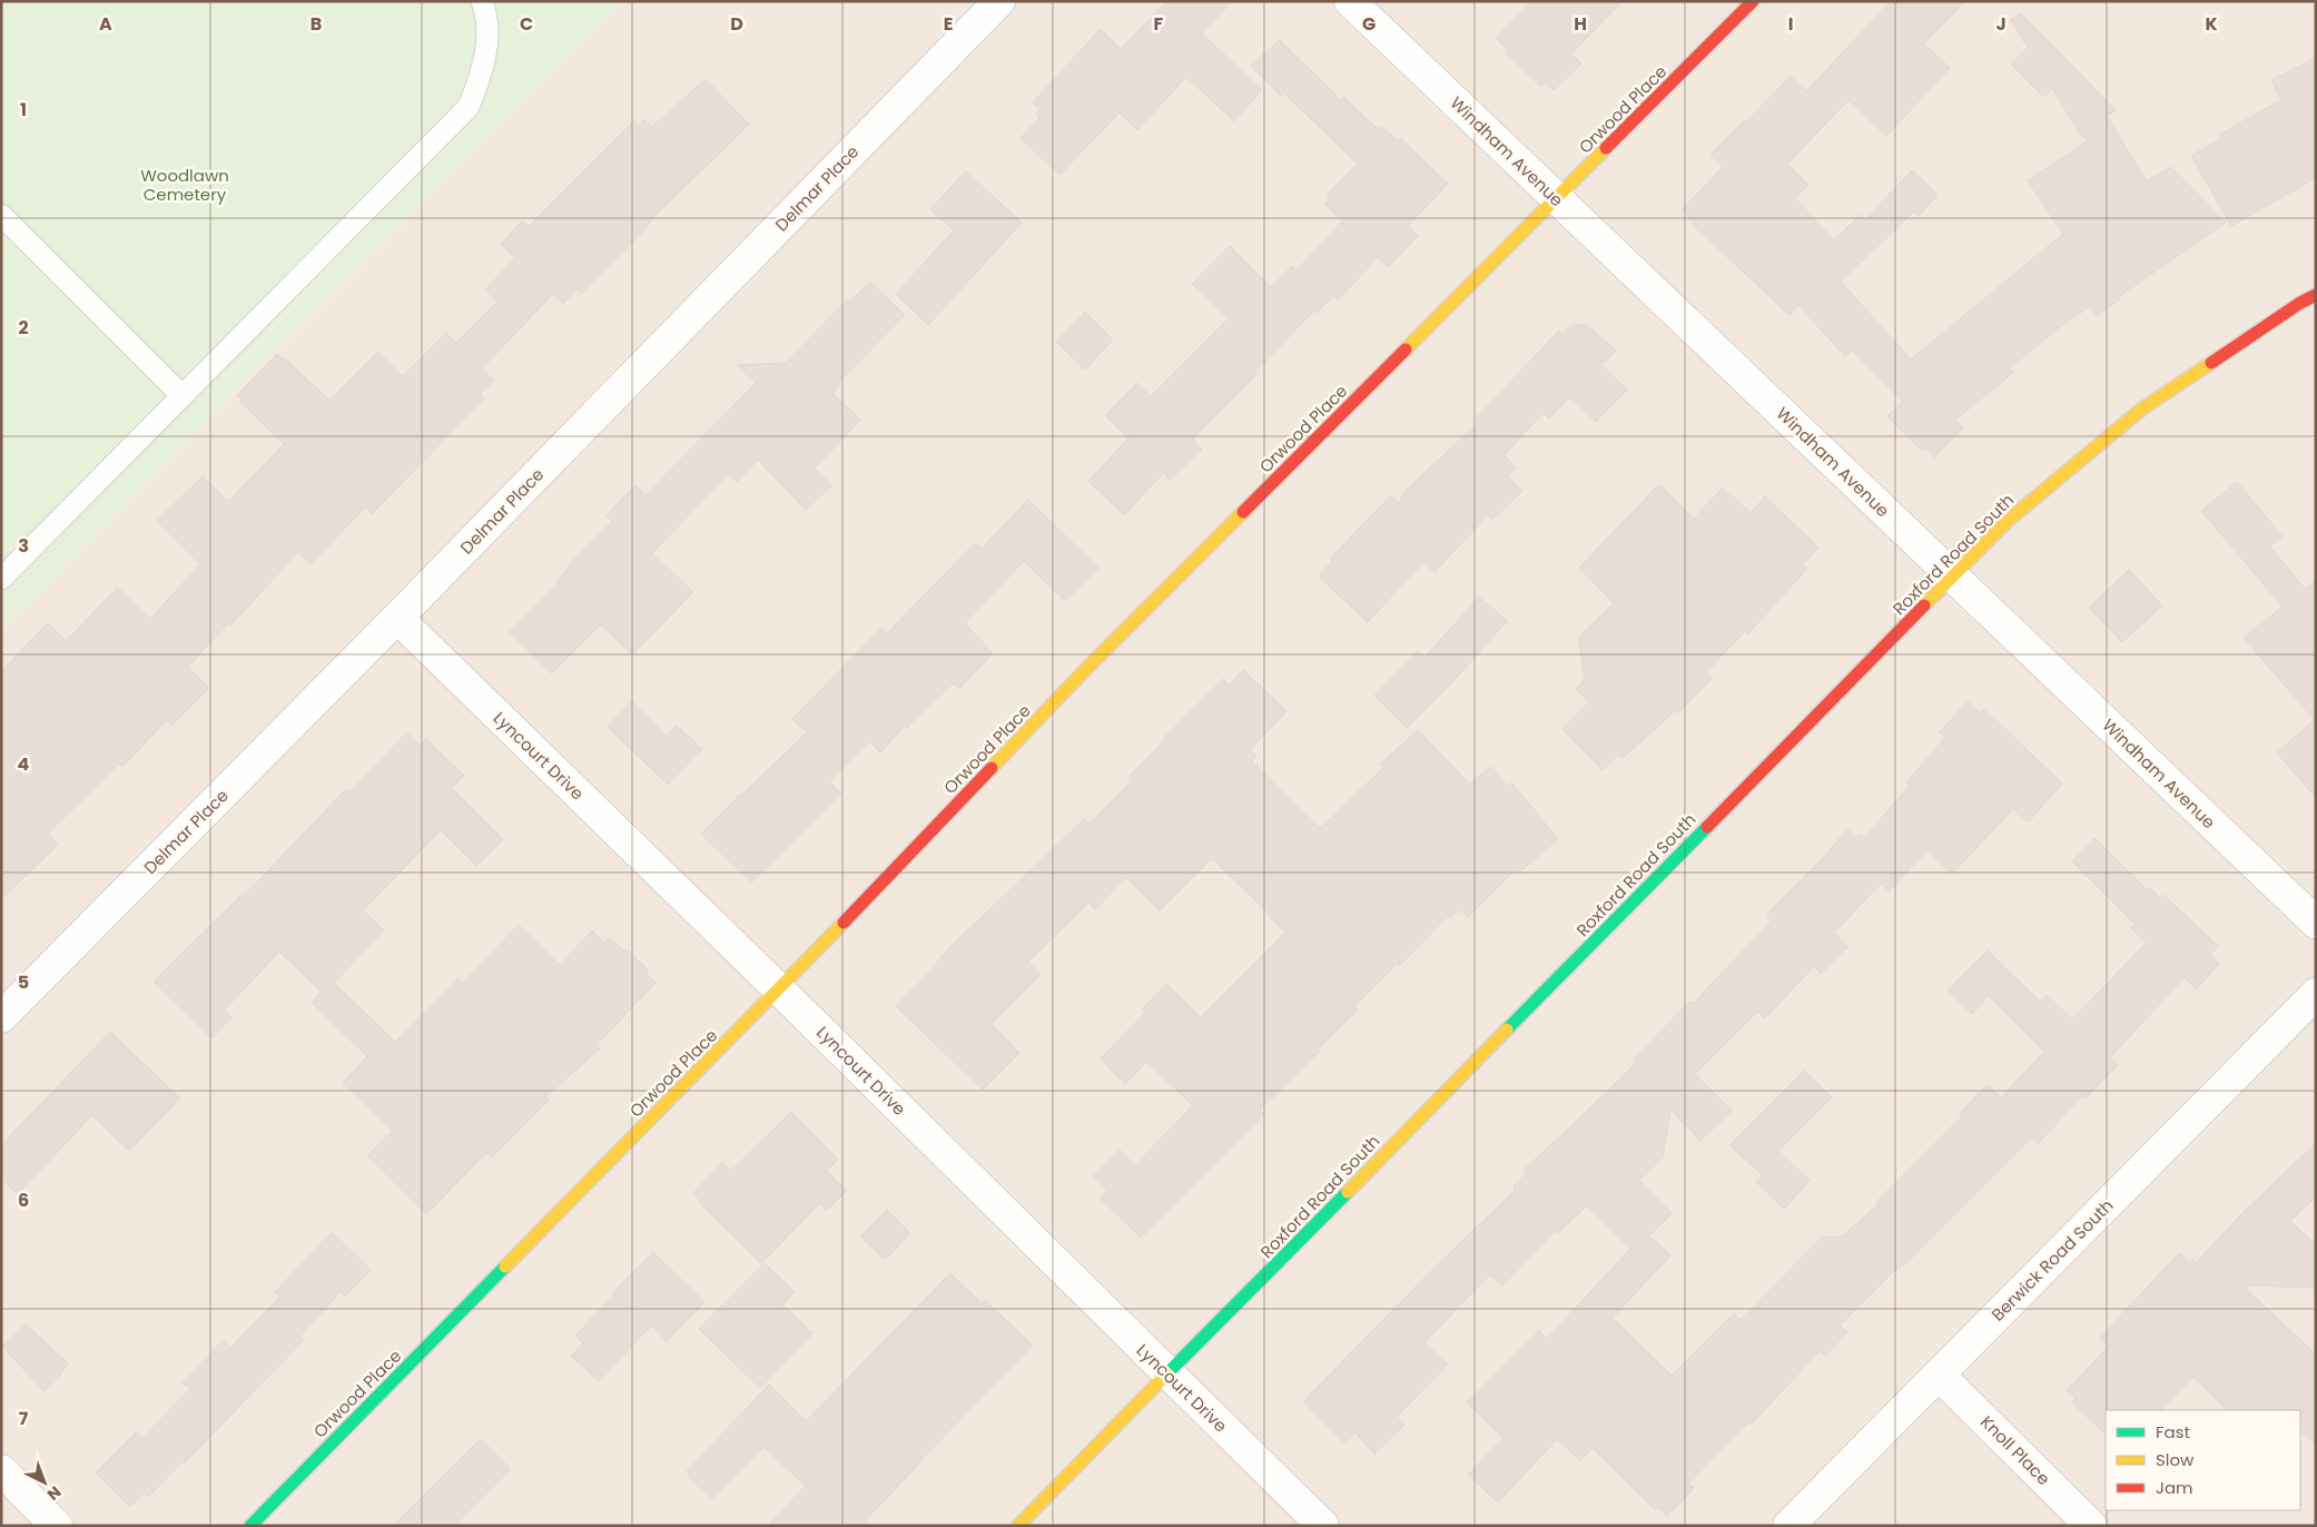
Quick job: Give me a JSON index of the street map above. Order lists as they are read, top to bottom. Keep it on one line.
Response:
{"streets":{"street":["Orwood Place","Windham Avenue","Delmar Place","Roxford Road South","Lyncourt Drive","Berwick Road South","Knoll Place"]},"crossings":[["Orwood Place","Windham Avenue"],["Orwood Place","Lyncourt Drive"],["Windham Avenue","Roxford Road South"],["Delmar Place","Lyncourt Drive"],["Roxford Road South","Lyncourt Drive"],["Berwick Road South","Knoll Place"]],"parks":["Woodlawn Cemetery"],"legend":["Fast","Slow","Jam"],"north":"bottom right","grid":{"columns":["A","B","C","D","E","F","G","H","I","J","K"],"rows":["1","2","3","4","5","6","7"]}}
